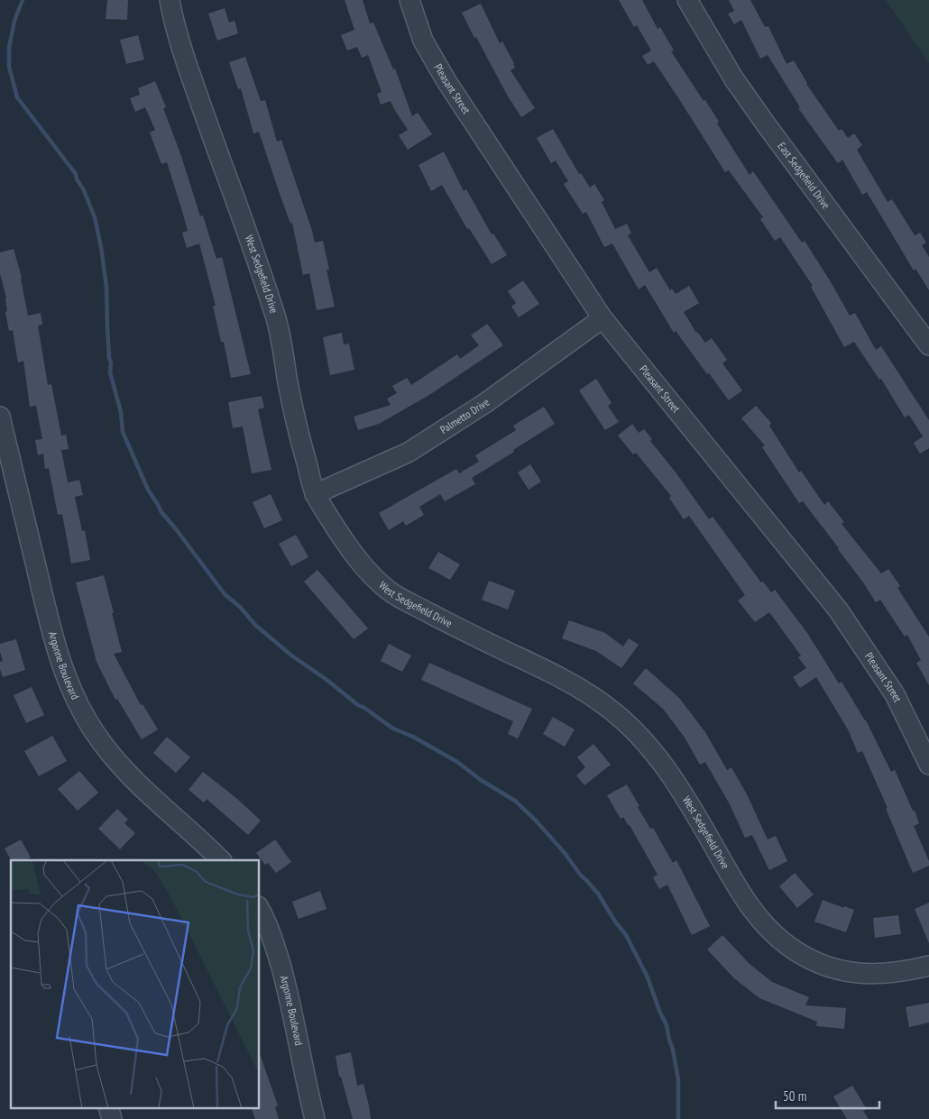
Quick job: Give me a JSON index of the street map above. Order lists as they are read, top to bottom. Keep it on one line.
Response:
{"streets":{"street":["Pleasant Street","East Sedgefield Drive","West Sedgefield Drive","Palmetto Drive","Argonne Boulevard"]},"crossings":[["Pleasant Street","Palmetto Drive"],["West Sedgefield Drive","Palmetto Drive"]],"scale_bar":"50 m"}
